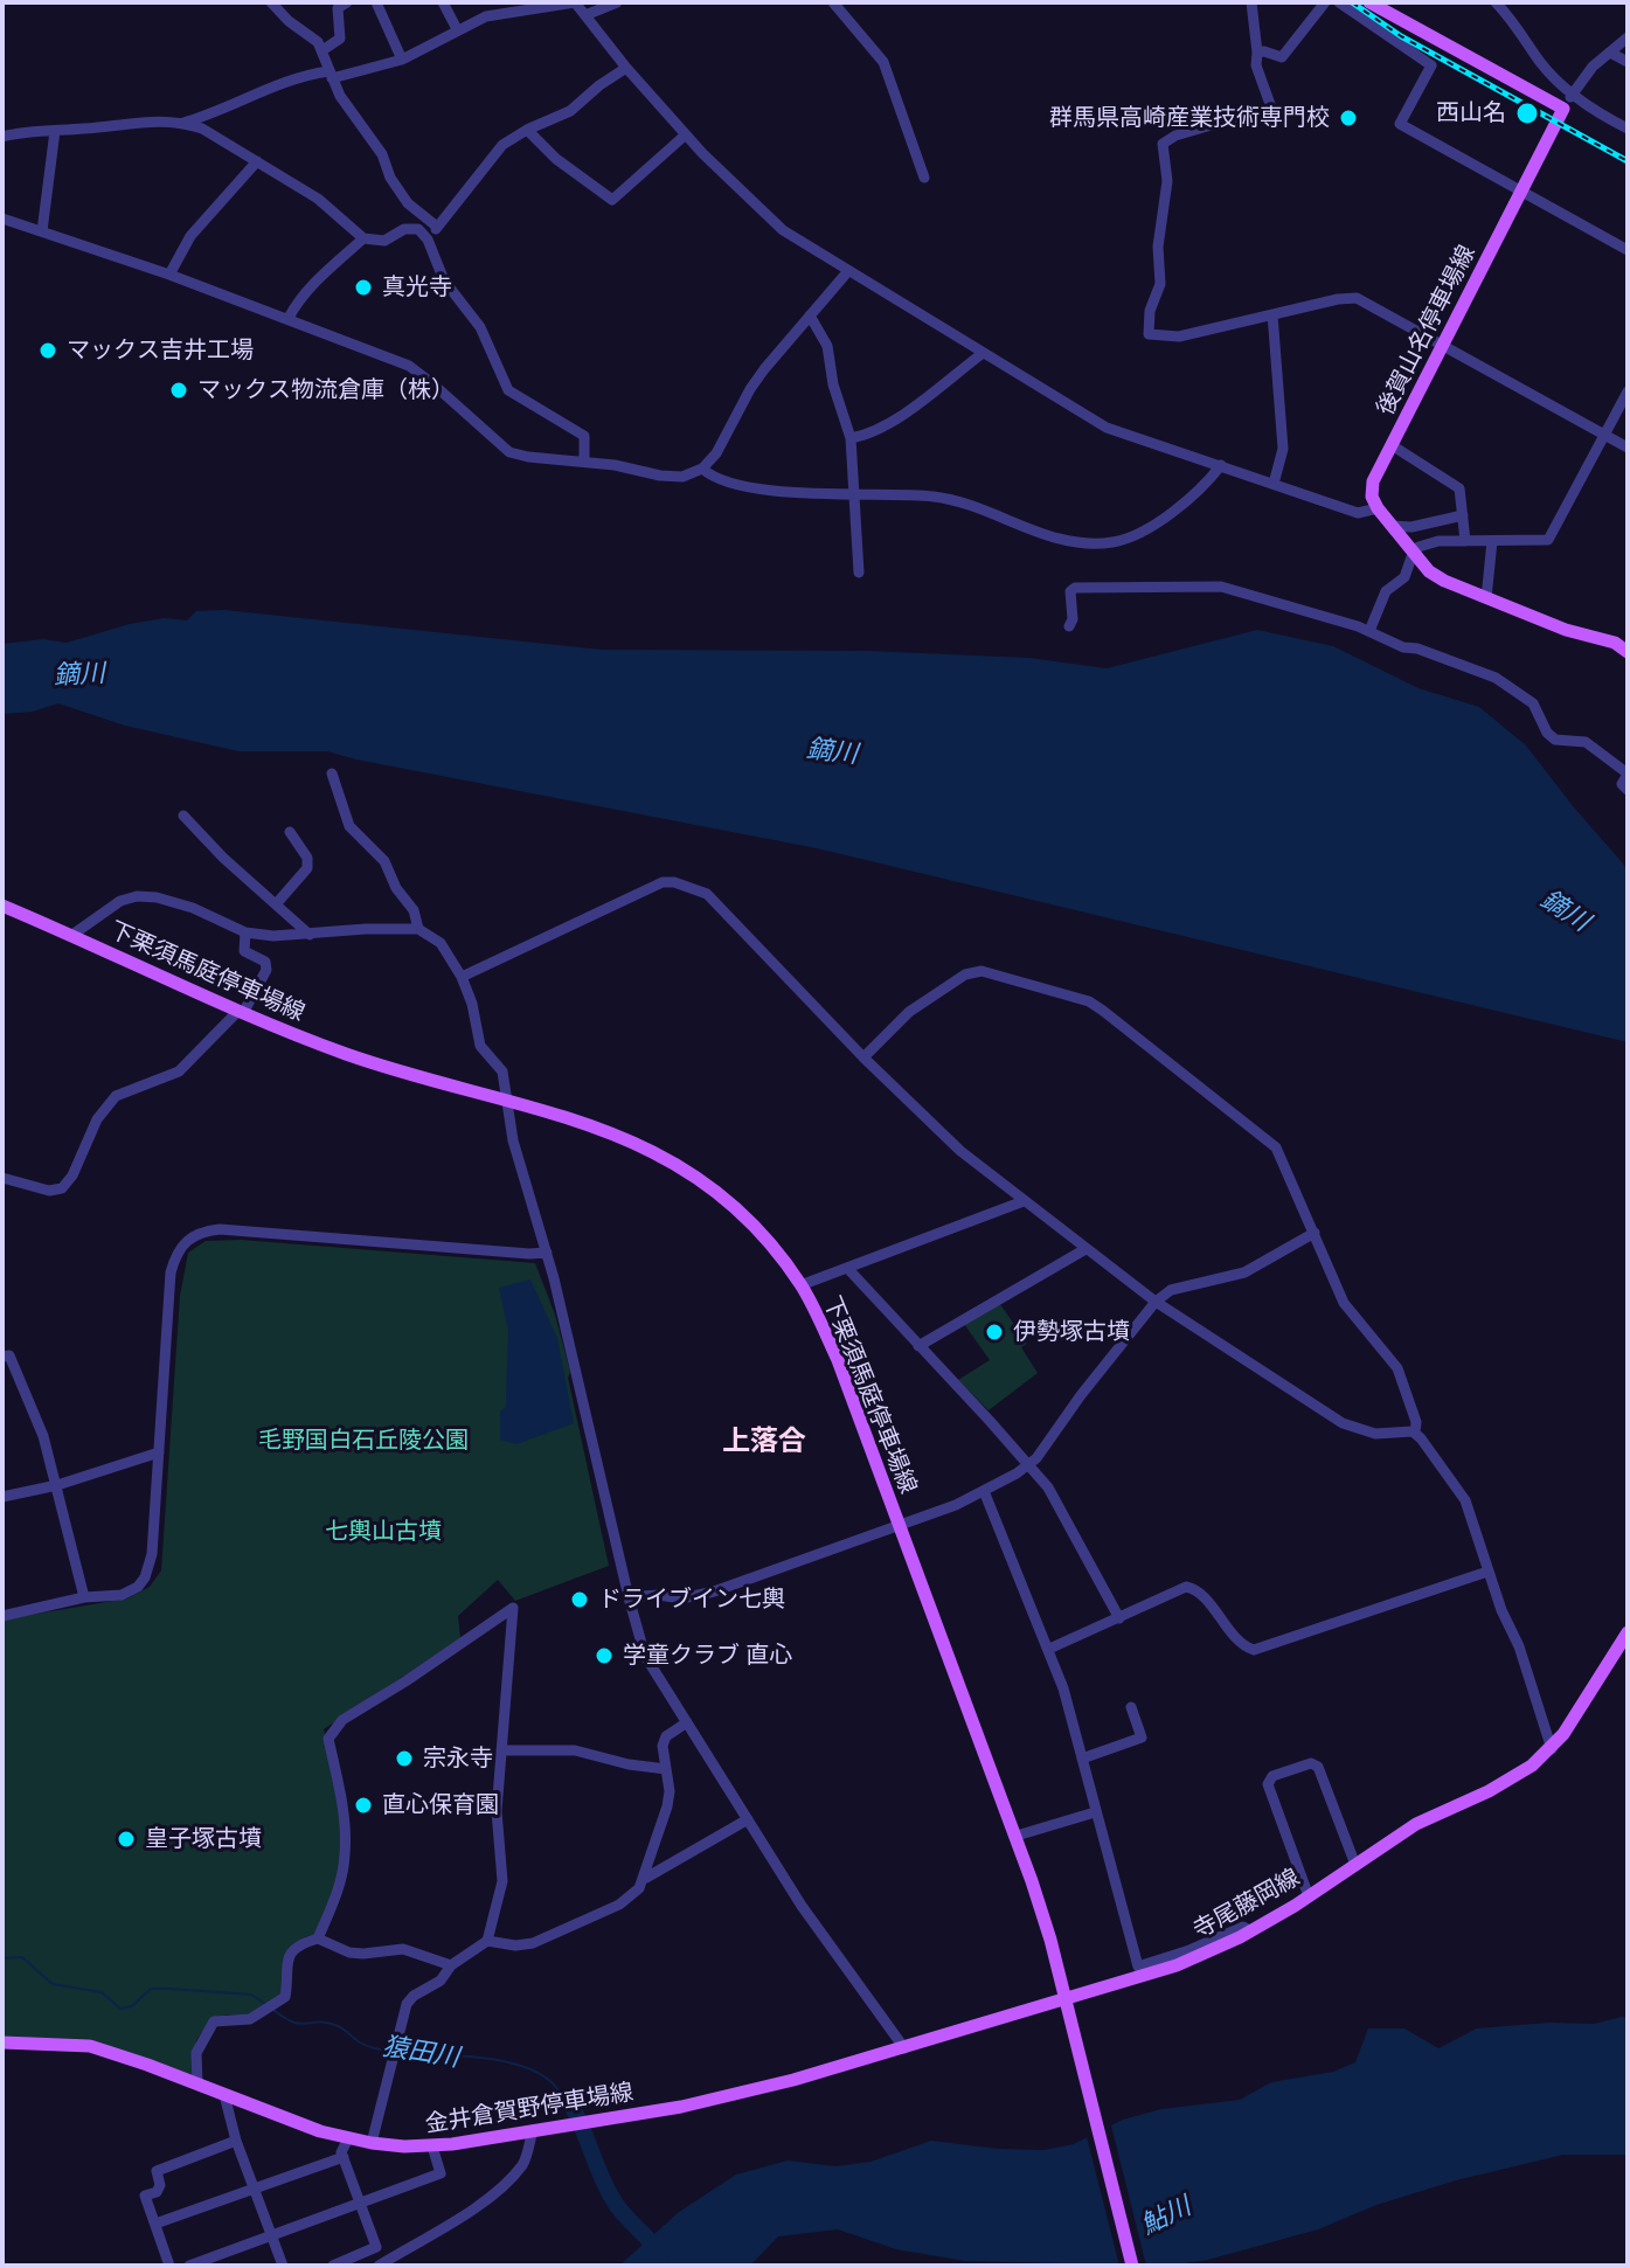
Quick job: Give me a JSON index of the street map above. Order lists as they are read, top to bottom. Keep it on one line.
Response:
{"streets":{"main road":["後賀山名停車場線","下栗須馬庭停車場線","寺尾藤岡線","金井倉賀野停車場線"]},"crossings":[["下栗須馬庭停車場線","寺尾藤岡線"],["下栗須馬庭停車場線","金井倉賀野停車場線"],["寺尾藤岡線","金井倉賀野停車場線"]],"districts":["上落合"],"water":["鏑川","猿田川","鮎川"],"parks":["毛野国白石丘陵公園","七輿山古墳"],"places":["西山名","群馬県高崎産業技術専門校","真光寺","マックス吉井工場","マックス物流倉庫（株）","伊勢塚古墳","ドライブイン七輿","学童クラブ 直心","宗永寺","直心保育園","皇子塚古墳"]}
